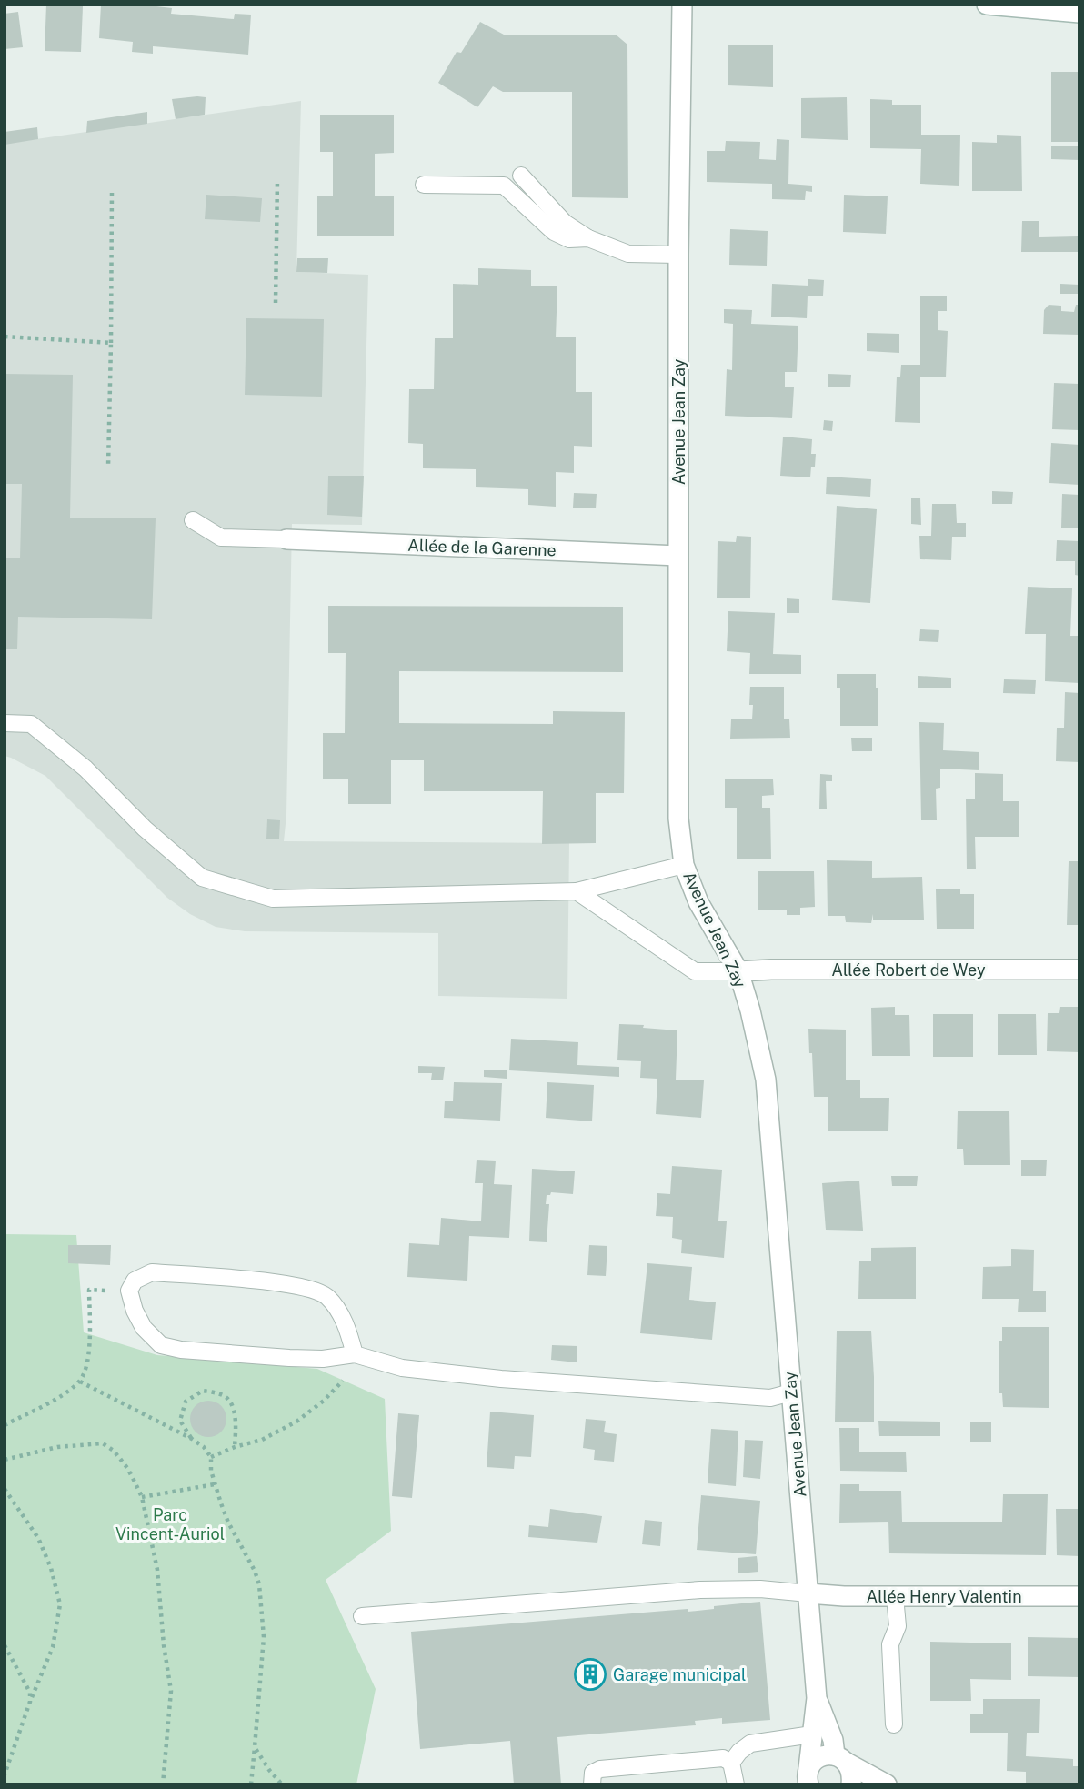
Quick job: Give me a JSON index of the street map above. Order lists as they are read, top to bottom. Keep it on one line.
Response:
{"streets":{"street":["Avenue Jean Zay","Allée de la Garenne","Allée Robert de Wey","Allée Henry Valentin"]},"crossings":[["Avenue Jean Zay","Allée de la Garenne"],["Avenue Jean Zay","Allée Robert de Wey"],["Avenue Jean Zay","Allée Henry Valentin"]],"parks":["Parc Vincent-Auriol"],"places":{"building":["Garage municipal"]}}
